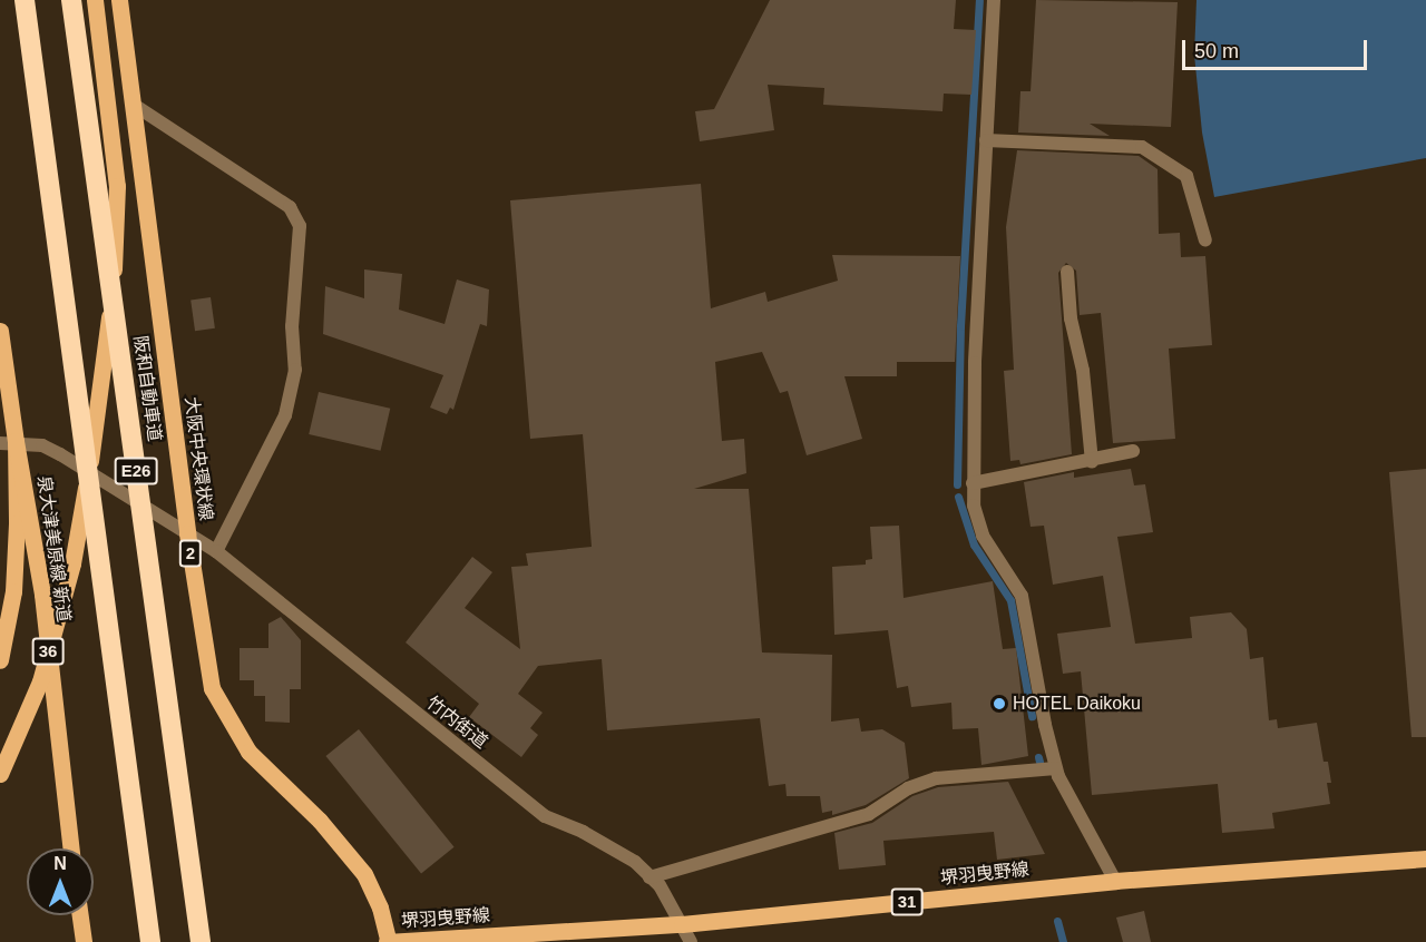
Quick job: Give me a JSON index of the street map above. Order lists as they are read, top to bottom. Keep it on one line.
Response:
{"streets":{"highway":["阪和自動車道","E26"],"main road":["大阪中央環状線","泉大津美原線 新道","2","36","堺羽曳野線","31"],"street":["竹内街道"]},"crossings":[["大阪中央環状線","竹内街道"],["大阪中央環状線","堺羽曳野線"],["泉大津美原線 新道","竹内街道"],["竹内街道","堺羽曳野線"]],"places":["HOTEL Daikoku"],"scale_bar":"50 m","north":"top"}
